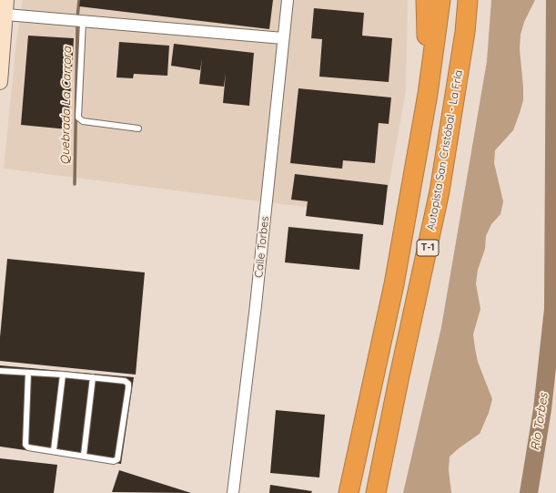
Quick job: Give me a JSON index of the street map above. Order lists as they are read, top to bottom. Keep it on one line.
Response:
{"streets":{"highway":["Autopista San Cristóbal - La Fría","T-1"],"street":["Calle Torbes"]},"water":["Quebrada La Carrora","Río Torbes"]}
